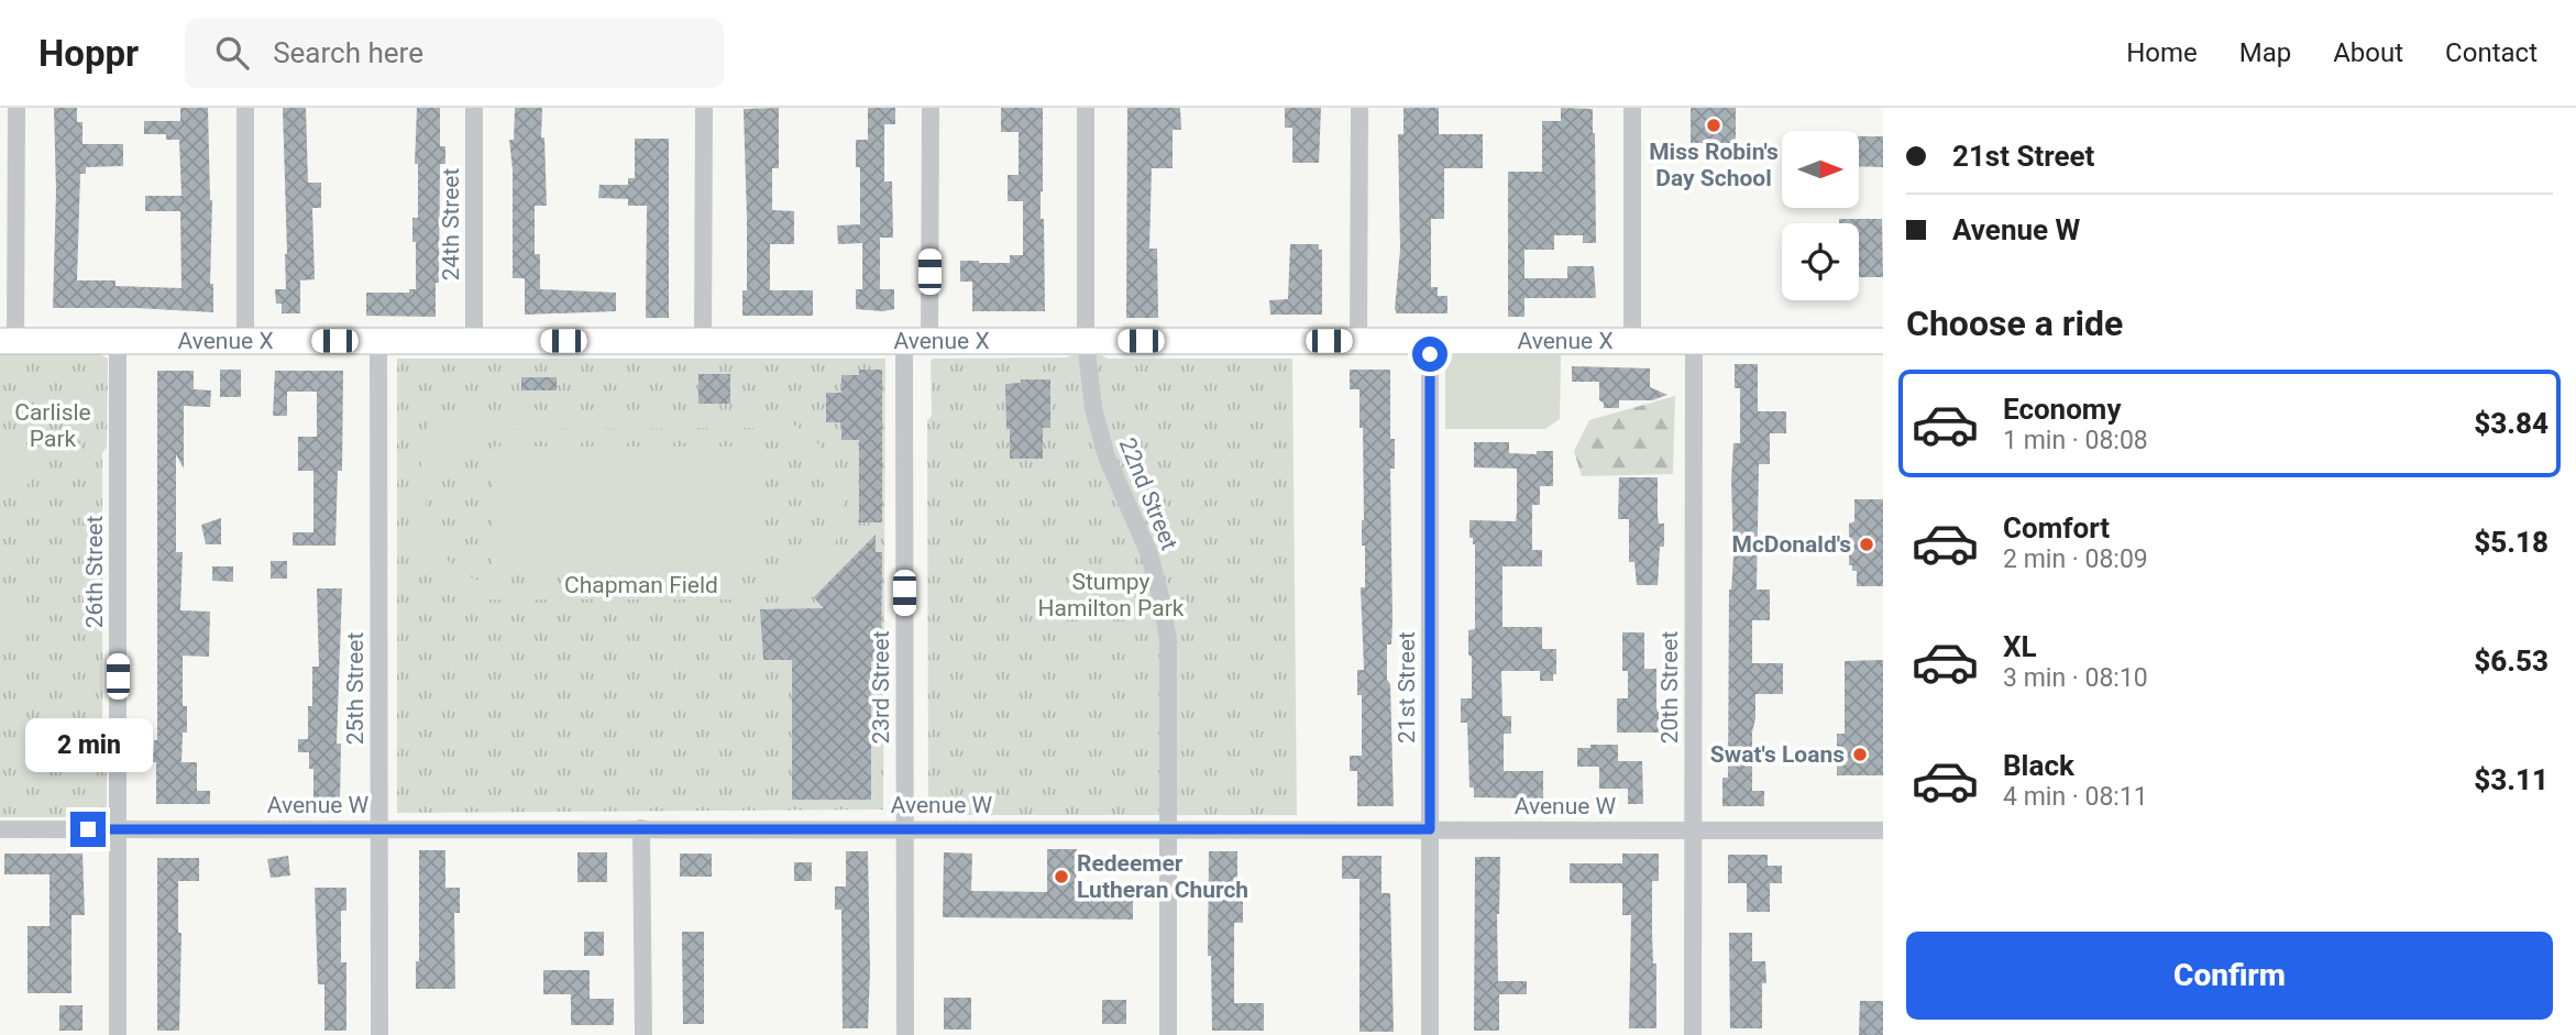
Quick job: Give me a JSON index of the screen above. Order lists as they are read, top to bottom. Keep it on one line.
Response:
{"streets":{"street":["24th Street","Avenue X","22nd Street","26th Street","23rd Street","21st Street","20th Street","25th Street","Avenue W"]},"crossings":[["24th Street","Avenue X"],["Avenue X","22nd Street"],["Avenue X","26th Street"],["Avenue X","23rd Street"],["Avenue X","21st Street"],["Avenue X","20th Street"],["Avenue X","25th Street"],["22nd Street","Avenue W"],["26th Street","Avenue W"],["23rd Street","Avenue W"],["21st Street","Avenue W"],["20th Street","Avenue W"],["25th Street","Avenue W"]],"parks":["Carlisle Park","Stumpy Hamilton Park","Chapman Field"],"places":["Miss Robin's Day School","McDonald's","Swat's Loans","Redeemer Lutheran Church"],"north":"right","page":{"header":"Hoppr","search":"Search here","nav":["Home","Map","About","Contact"],"banner":["21st Street","Avenue W"],"heading":"Choose a ride","list":[{"name":"Economy","note":"1 min · 08:08","value":"$3.84"},{"name":"Comfort","note":"2 min · 08:09","value":"$5.18"},{"name":"XL","note":"3 min · 08:10","value":"$6.53"},{"name":"Black","note":"4 min · 08:11","value":"$3.11"}],"bubble":"2 min","buttons":"Confirm"}}
